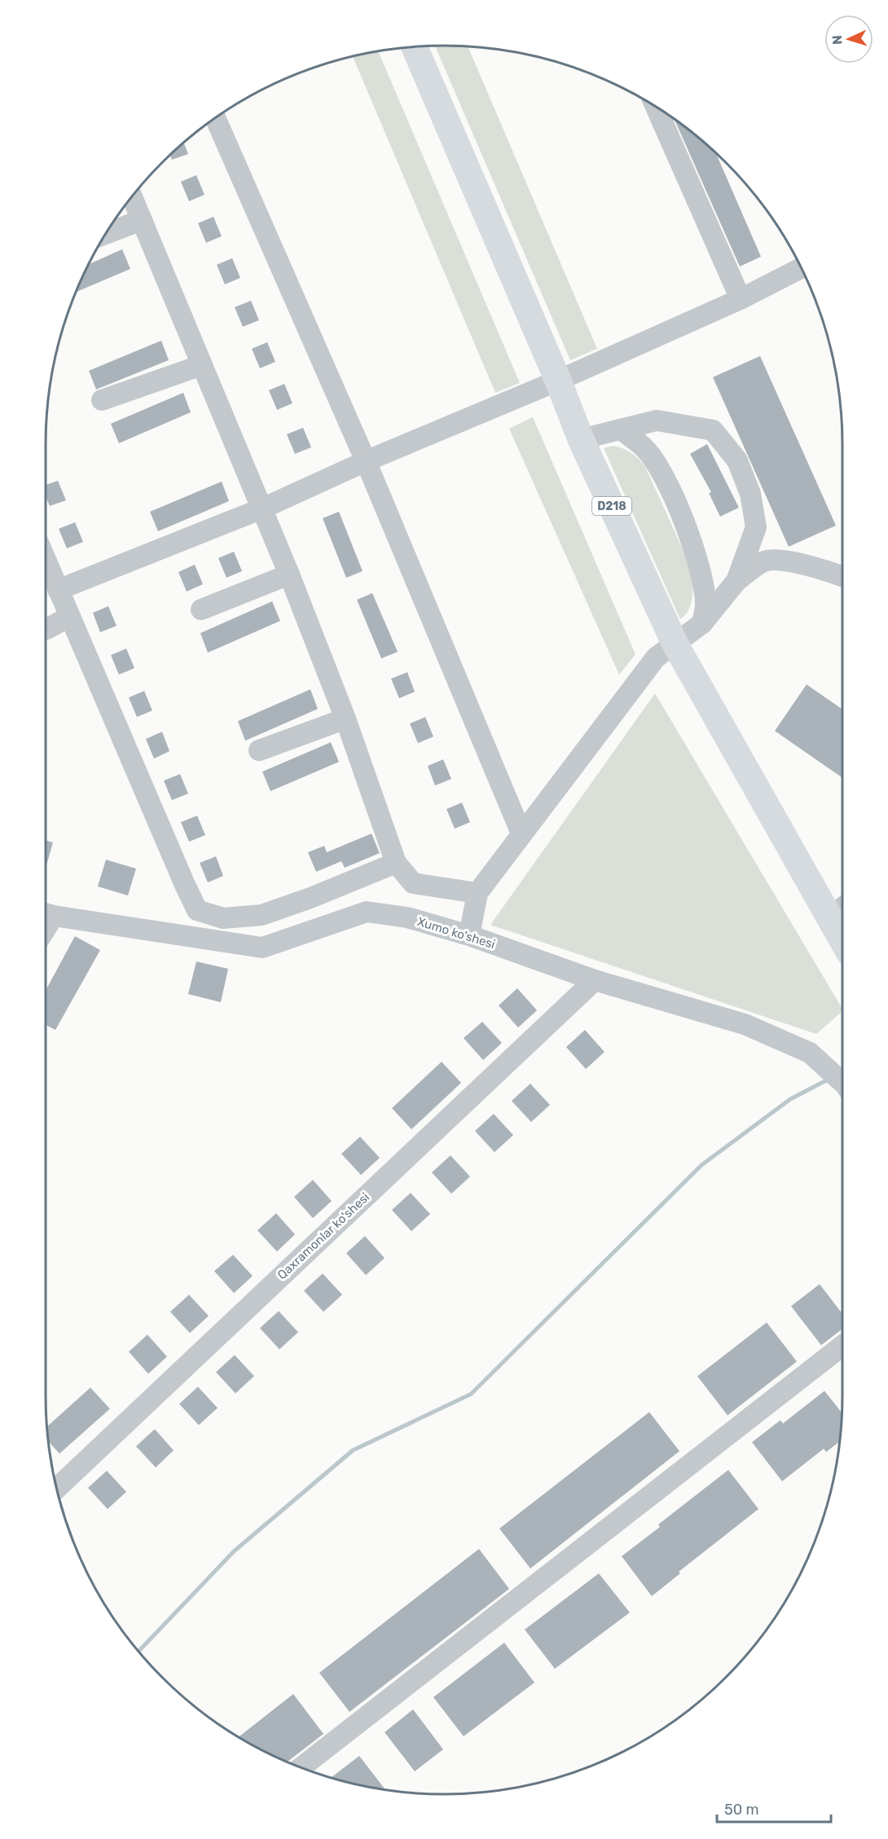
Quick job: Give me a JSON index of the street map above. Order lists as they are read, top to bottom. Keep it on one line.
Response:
{"streets":{"main road":["D218"],"street":["Xumo ko'shesi","Qaxramonlar ko'shesi"]},"crossings":[["Xumo ko'shesi","Qaxramonlar ko'shesi"]],"scale_bar":"50 m","north":"left"}
